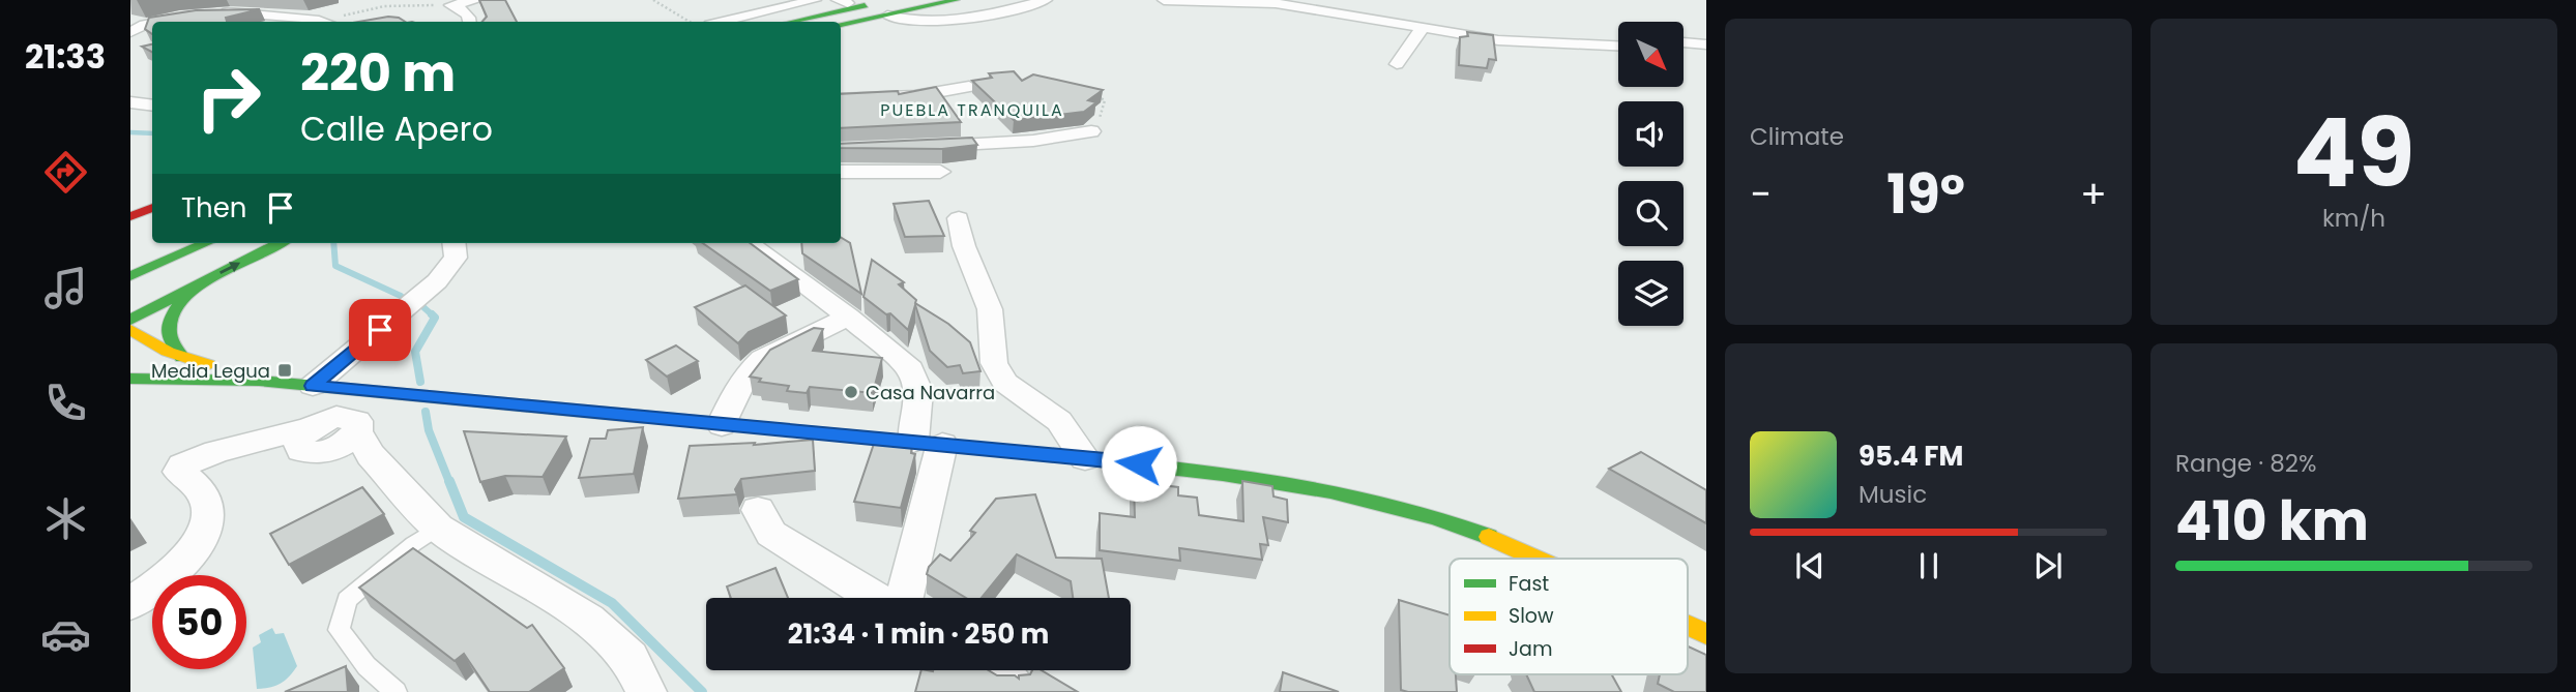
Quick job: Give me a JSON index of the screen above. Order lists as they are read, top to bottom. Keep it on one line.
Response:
{"districts":["PUEBLA TRANQUILA"],"places":{"transit":["Media Legua"],"other":["Casa Navarra"]},"legend":["Fast","Slow","Jam"],"north":"bottom right","page":{"tabs":"21:33","tile":["Climate",["49","km/h"],["Range · 82%","410 km"]],"turn":["220 m","Calle Apero"],"heat":["−","19°","+"],"then":"Then","song":["95.4 FM","Music"],"limit":"50","trip":"21:34 · 1 min · 250 m"}}
